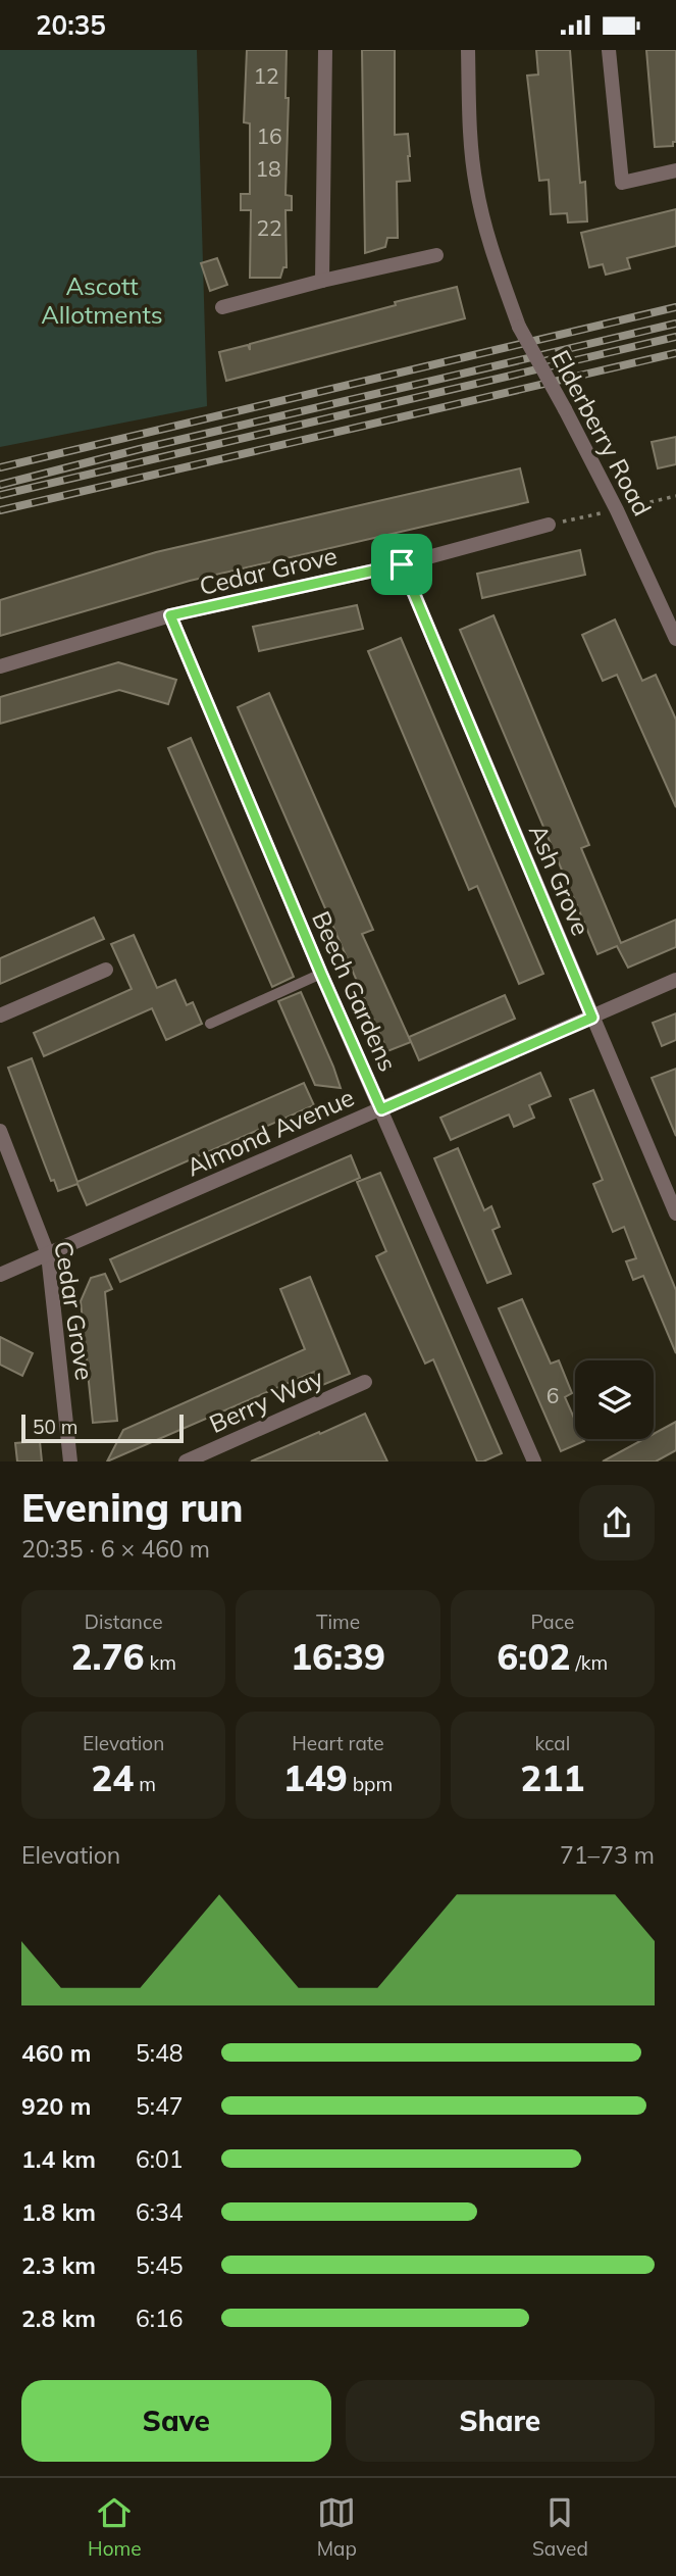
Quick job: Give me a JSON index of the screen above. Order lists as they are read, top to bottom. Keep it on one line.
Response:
{"streets":{"street":["Elderberry Road","Cedar Grove","Ash Grove","Beech Gardens","Almond Avenue","Berry Way"]},"crossings":[["Cedar Grove","Ash Grove"],["Cedar Grove","Beech Gardens"],["Cedar Grove","Almond Avenue"],["Ash Grove","Almond Avenue"],["Beech Gardens","Almond Avenue"]],"parks":["Ascott Allotments"],"house_numbers":["12","16","18","22","6"],"scale_bar":"50 m","page":{"status":"20:35","scale":"50 m","heading":["Evening run","20:35 · 6 × 460 m"],"stats":[["Distance","2.76 km"],["Time","16:39"],["Pace","6:02 /km"],["Elevation","24 m"],["Heart rate","149 bpm"],["kcal","211"]],"chart":["Elevation","71–73 m"],"list":[{"name":"460 m","note":"5:48"},{"name":"920 m","note":"5:47"},{"name":"1.4 km","note":"6:01"},{"name":"1.8 km","note":"6:34"},{"name":"2.3 km","note":"5:45"},{"name":"2.8 km","note":"6:16"}],"buttons":["Save","Share"],"tabs":["Home","Map","Saved"]}}
